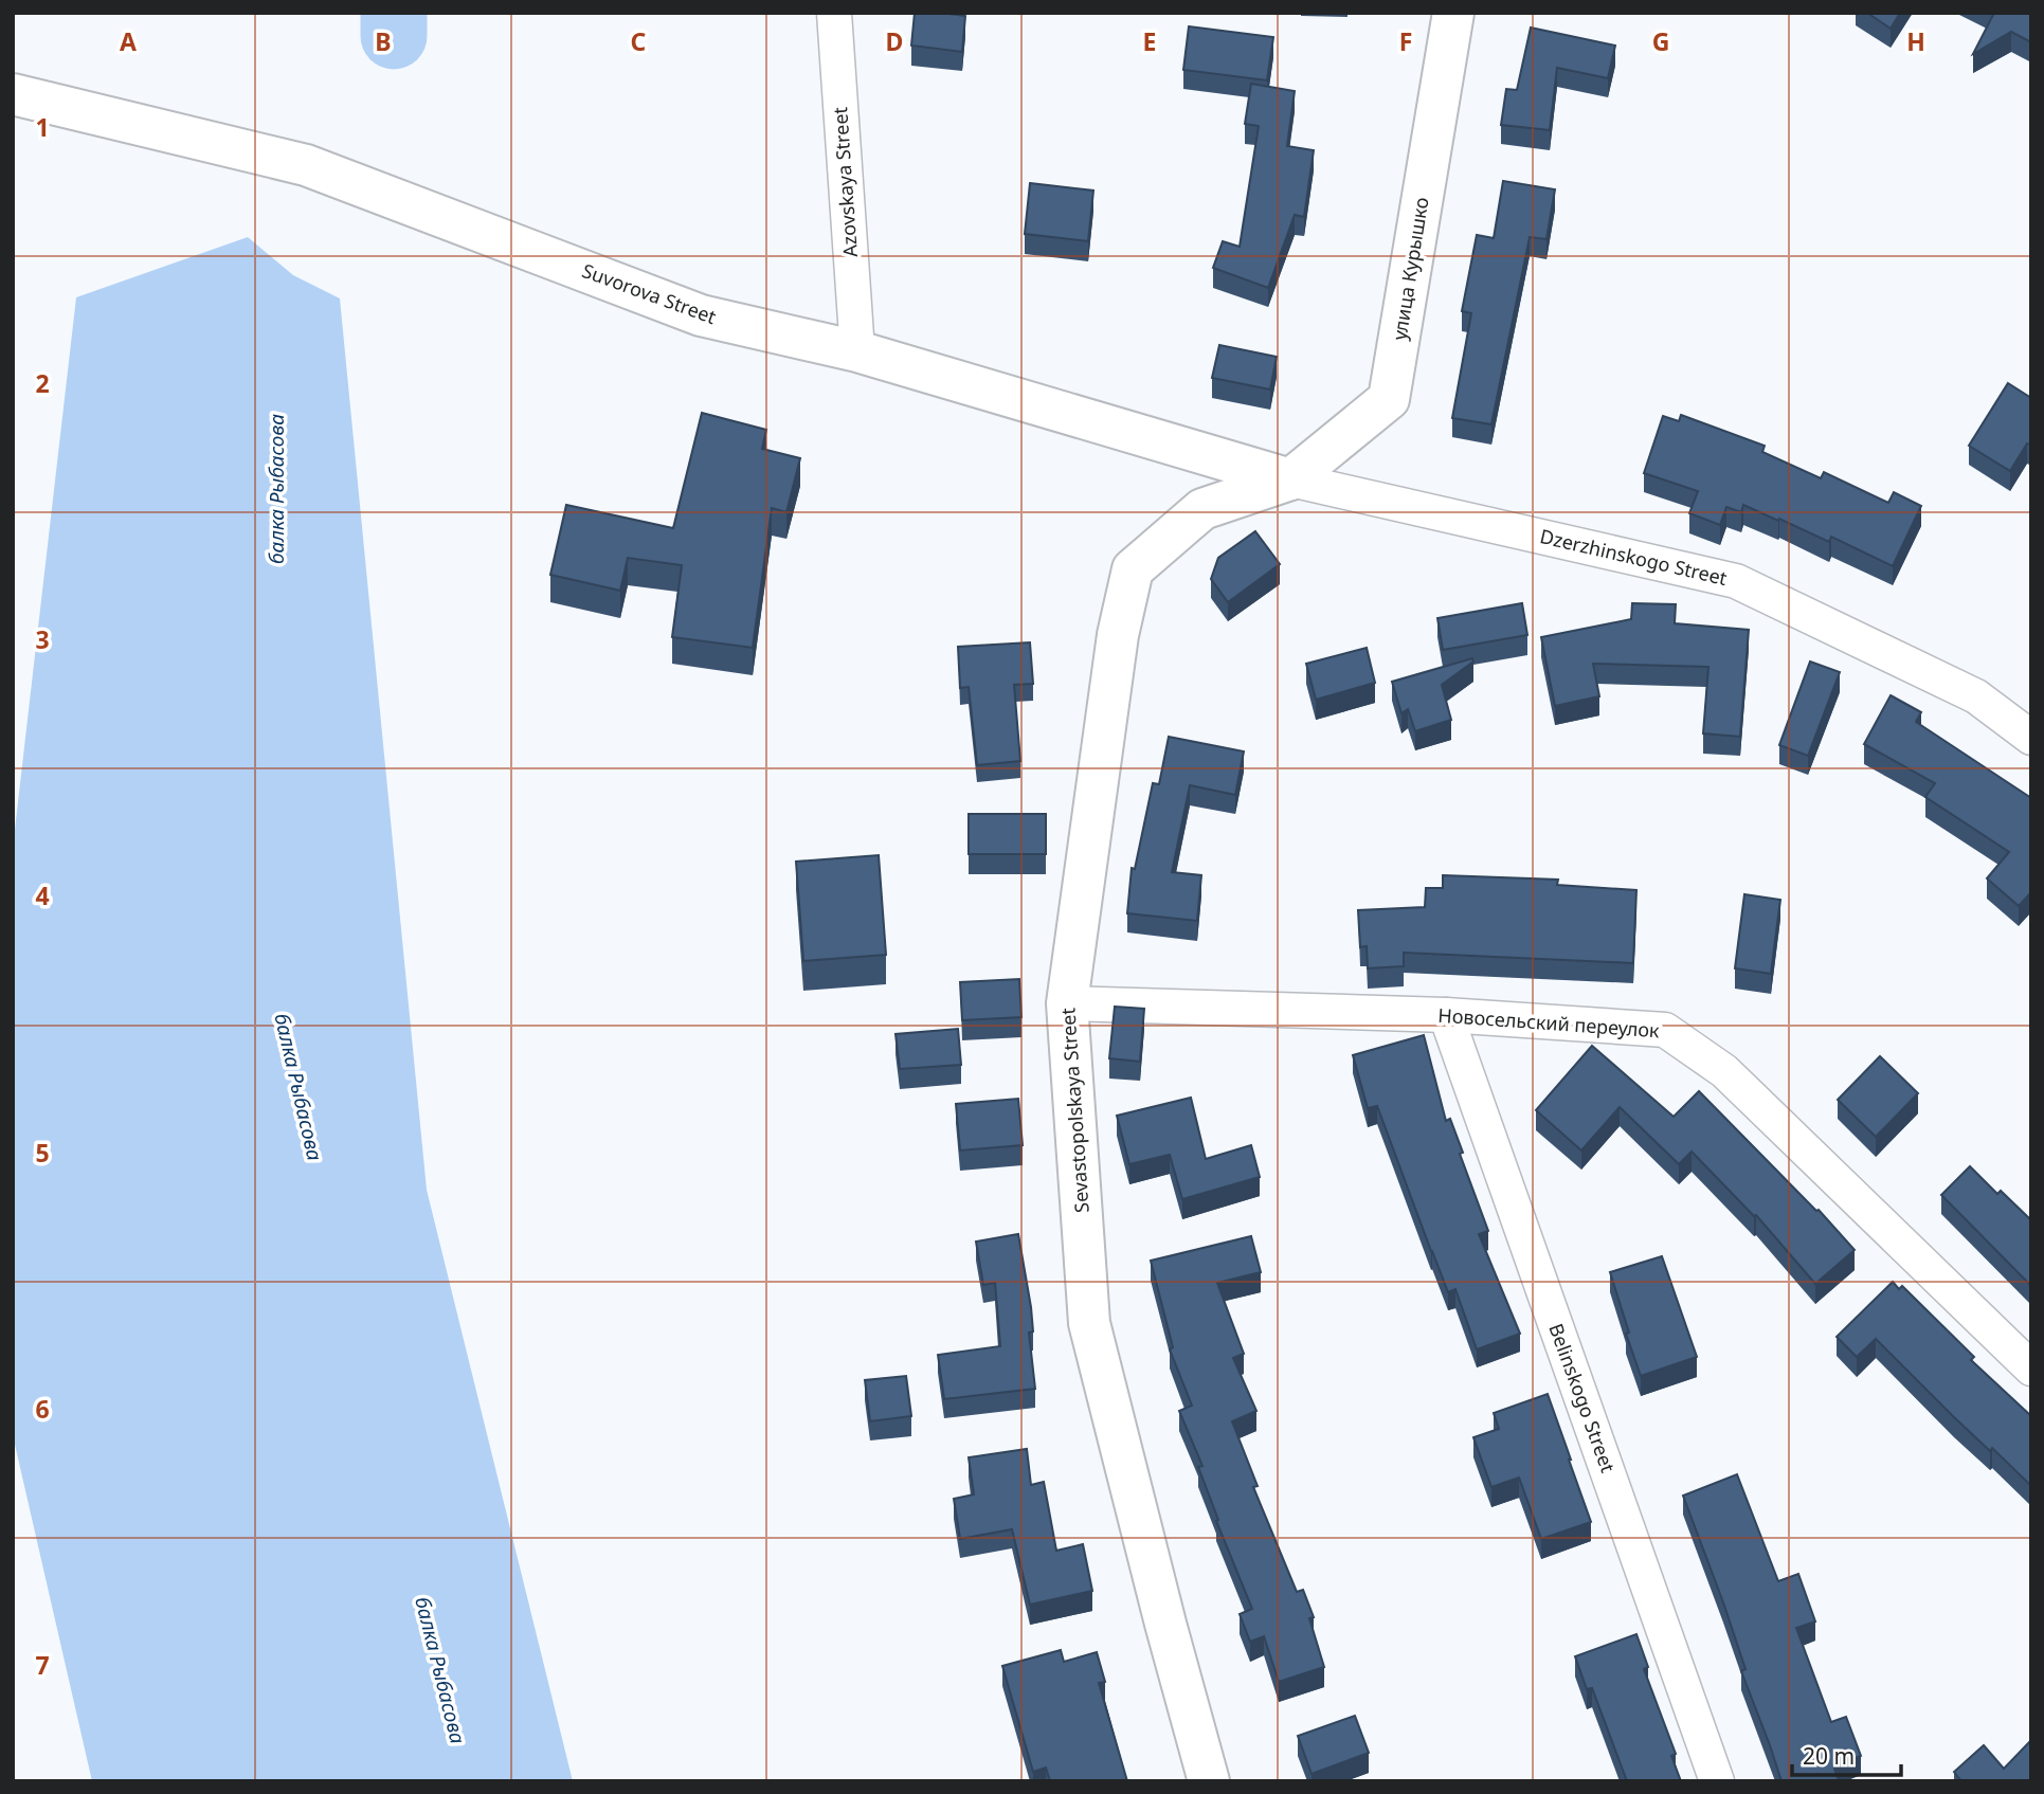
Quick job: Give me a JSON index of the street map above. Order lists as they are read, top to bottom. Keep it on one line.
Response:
{"streets":{"main road":["улица Курышко","Suvorova Street","Sevastopolskaya Street"],"street":["Azovskaya Street","Dzerzhinskogo Street","Новосельский переулок","Belinskogo Street"]},"crossings":[["Azovskaya Street","Suvorova Street"],["улица Курышко","Suvorova Street"],["улица Курышко","Dzerzhinskogo Street"],["улица Курышко","Sevastopolskaya Street"],["Suvorova Street","Dzerzhinskogo Street"],["Suvorova Street","Sevastopolskaya Street"],["Dzerzhinskogo Street","Sevastopolskaya Street"],["Новосельский переулок","Sevastopolskaya Street"],["Новосельский переулок","Belinskogo Street"]],"water":["балка Рыбасова"],"scale_bar":"20 m","grid":{"columns":["A","B","C","D","E","F","G","H"],"rows":["1","2","3","4","5","6","7"]}}
